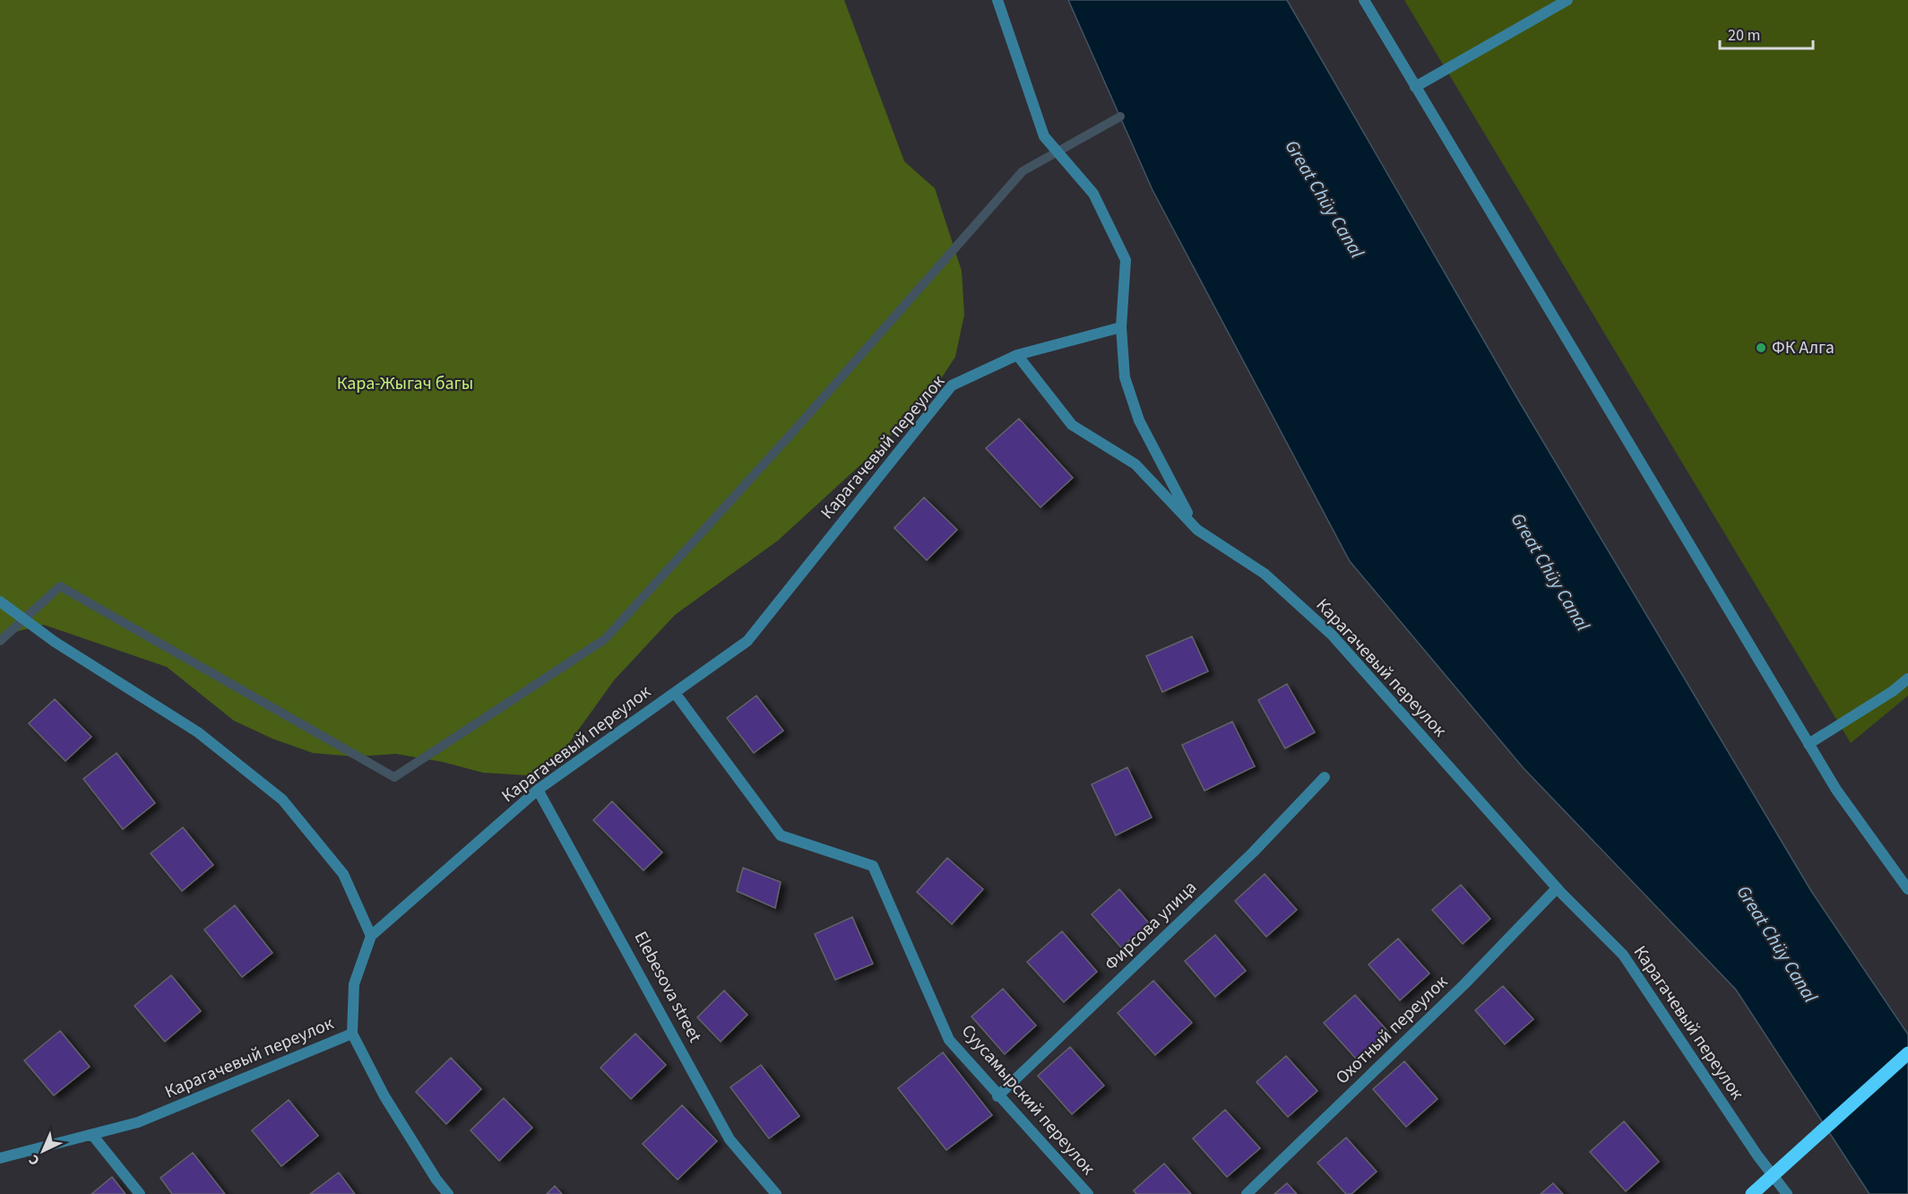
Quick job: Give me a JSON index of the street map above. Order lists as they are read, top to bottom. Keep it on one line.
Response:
{"streets":{"street":["Карагачевый переулок","Фирсова улица","Elebesova street","Охотный переулок","Суусамырский переулок"]},"crossings":[["Карагачевый переулок","Elebesova street"],["Карагачевый переулок","Охотный переулок"],["Карагачевый переулок","Суусамырский переулок"],["Фирсова улица","Суусамырский переулок"]],"water":["Great Chüy Canal"],"parks":["Кара-Жыгач багы"],"places":["ФК Алга"],"scale_bar":"20 m","north":"bottom left"}
